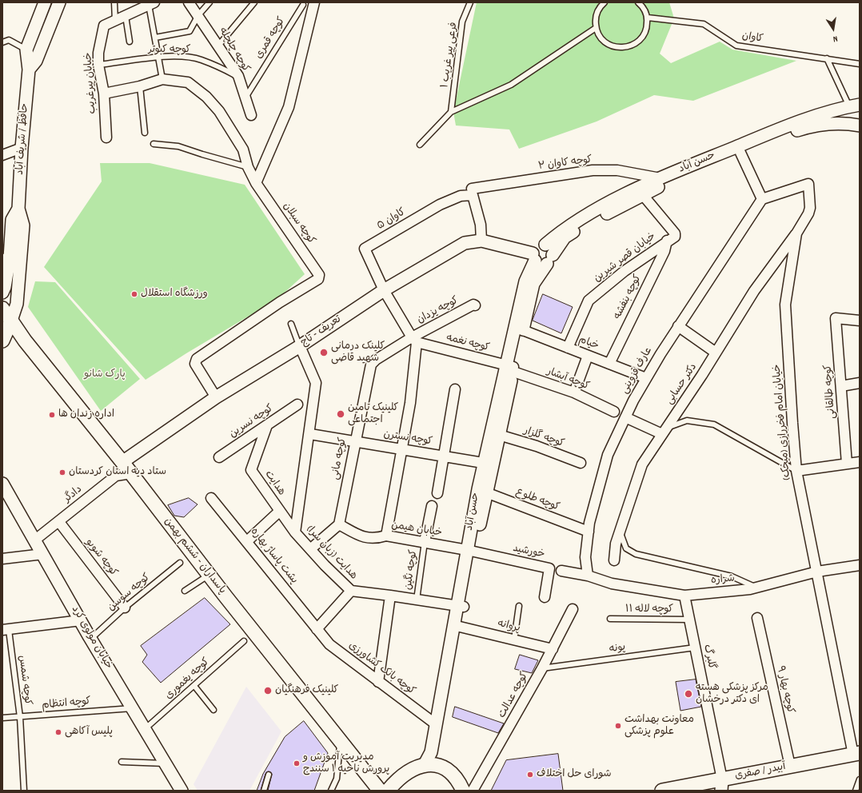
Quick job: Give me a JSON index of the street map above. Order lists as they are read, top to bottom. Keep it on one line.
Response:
{"streets":{"main road":["پاسداران - ششم بهمن","آبیدر / صفری"],"street":["کوچه چلچله","خیابان پیرغریب","حافظ / شریف آباد","حسن آباد","کوچه کاوان ۲","کاوان ۵","کوچه سبلان","خیابان قصر شیرین","کوچه بنفشه","کوچه یزدان","تعریف - تاج","کوچه نغمه","خیام","عارف قزوینی","کوچه آبشار","دکتر حسابی","کوچه طالقانی","کوچه نسرین","خیابان امام فخررازی (میخک)","کوچه گلزار","کوچه نسترن","کوچه مانی","هدایت","دادگر","کوچه طلوع","خیابان هیمن","خورشید","هدایت (زبان سرا)","پشت پاساژ بهاره","کوچه شوبو","شراره","پروانه","خیابان مولوی کرد","گلبرگ","کوچه بانک کشاورزی","کوچه بهار ۹","کوچه عدالت"],"lane":["کوچه قمری","کاوان","کوچه کبوتر","فرعی پیر غریب ۱","کوچه نگین","کوچه سوسن","کوچه لاله ۱۱","پونه","کوچه یغموری","کوچه شمس","کوچه انتظام"]},"crossings":[["کوچه قمری","کوچه چلچله"],["کوچه کبوتر","کوچه چلچله"],["کوچه کبوتر","خیابان پیرغریب"],["حافظ / شریف آباد","پاسداران - ششم بهمن"],["حسن آباد","کوچه کاوان ۲"],["حسن آباد","خیابان قصر شیرین"],["حسن آباد","تعریف - تاج"],["حسن آباد","کوچه نغمه"],["حسن آباد","خیام"],["حسن آباد","کوچه آبشار"],["حسن آباد","کوچه گلزار"],["حسن آباد","کوچه نسترن"],["حسن آباد","کوچه طلوع"],["حسن آباد","خیابان هیمن"],["حسن آباد","خورشید"],["حسن آباد","هدایت (زبان سرا)"],["حسن آباد","پروانه"],["حسن آباد","کوچه بانک کشاورزی"],["کوچه کاوان ۲","کاوان ۵"],["کاوان ۵","تعریف - تاج"],["کوچه سبلان","تعریف - تاج"],["خیابان قصر شیرین","کوچه بنفشه"],["خیابان قصر شیرین","خیام"],["کوچه بنفشه","خیام"],["کوچه یزدان","کوچه نغمه"],["کوچه یزدان","کوچه مانی"],["تعریف - تاج","هدایت (زبان سرا)"],["تعریف - تاج","پاسداران - ششم بهمن"],["کوچه نغمه","کوچه آبشار"],["خیام","عارف قزوینی"],["عارف قزوینی","خیابان امام فخررازی (میخک)"],["عارف قزوینی","کوچه طلوع"],["عارف قزوینی","شراره"],["دکتر حسابی","خیابان امام فخررازی (میخک)"],["کوچه نسرین","هدایت"],["خیابان امام فخررازی (میخک)","شراره"],["خیابان امام فخررازی (میخک)","آبیدر / صفری"],["کوچه نسترن","کوچه مانی"],["کوچه نسترن","هدایت (زبان سرا)"],["کوچه مانی","خیابان هیمن"],["هدایت","هدایت (زبان سرا)"],["دادگر","پاسداران - ششم بهمن"],["دادگر","کوچه شوبو"],["دادگر","خیابان مولوی کرد"],["خیابان هیمن","خورشید"],["خیابان هیمن","کوچه نگین"],["هدایت (زبان سرا)","کوچه نگین"],["پشت پاساژ بهاره","کوچه بانک کشاورزی"],["کوچه شوبو","کوچه سوسن"],["شراره","گلبرگ"],["کوچه سوسن","خیابان مولوی کرد"],["کوچه لاله ۱۱","گلبرگ"],["پروانه","کوچه عدالت"],["خیابان مولوی کرد","کوچه یغموری"],["خیابان مولوی کرد","کوچه انتظام"],["پونه","گلبرگ"],["پونه","کوچه عدالت"],["گلبرگ","آبیدر / صفری"],["کوچه شمس","کوچه انتظام"],["کوچه بهار ۹","آبیدر / صفری"]],"parks":["پارک شانو"],"places":["ورزشگاه استقلال","کلینک درمانی شهید قاضی","کلینیک تامین اجتماعی","اداره زندان ها","ستاد دیه استان کردستان","کلینیک فرهنگیان","مرکز پزشکی هسته ای دکتر درخشان","معاونت بهداشت علوم پزشکی","پلیس آکاهی","مدیریت آموزش و پرورش ناحیه ۱ سنندج","شورای حل اختلاف"],"north":"bottom"}
